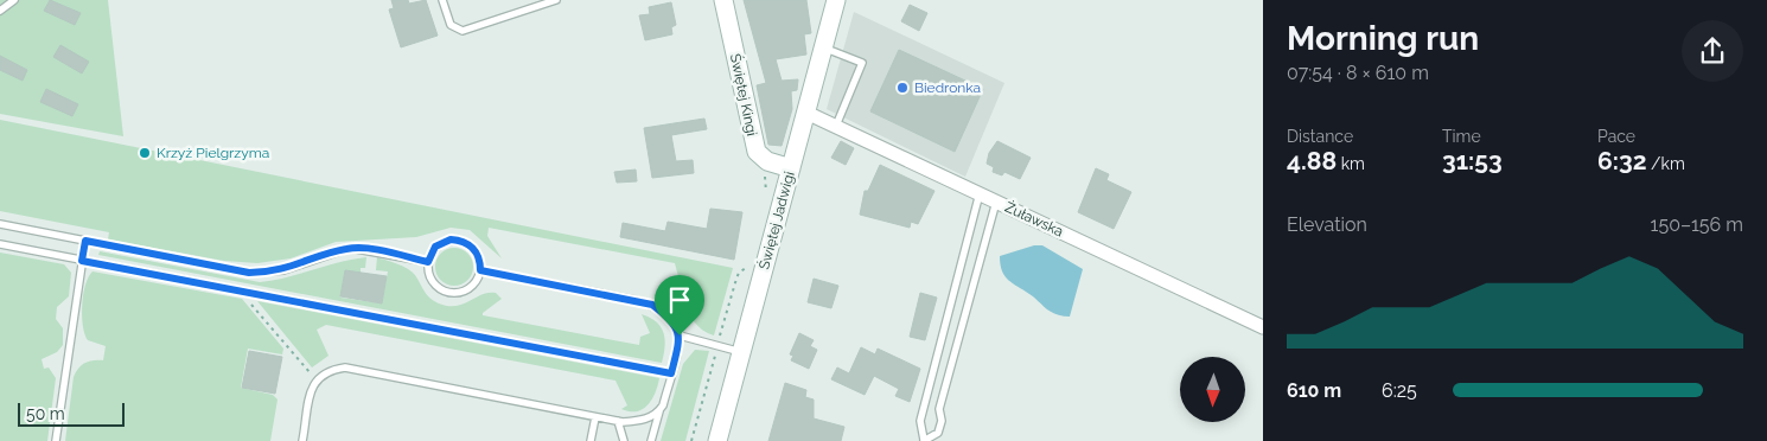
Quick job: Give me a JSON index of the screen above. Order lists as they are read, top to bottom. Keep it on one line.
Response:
{"streets":{"main road":["Świętej Kingi","Świętej Jadwigi"],"street":["Żuławska"]},"crossings":[["Żuławska","Świętej Jadwigi"]],"places":["Biedronka","Krzyż Pielgrzyma"],"scale_bar":"50 m","north":"bottom","page":{"heading":["Morning run","07:54 · 8 × 610 m"],"stats":[["Distance","4.88 km"],["Time","31:53"],["Pace","6:32 /km"]],"chart":["Elevation","150–156 m"],"list":[{"name":"610 m","note":"6:25"}],"scale":"50 m"}}
